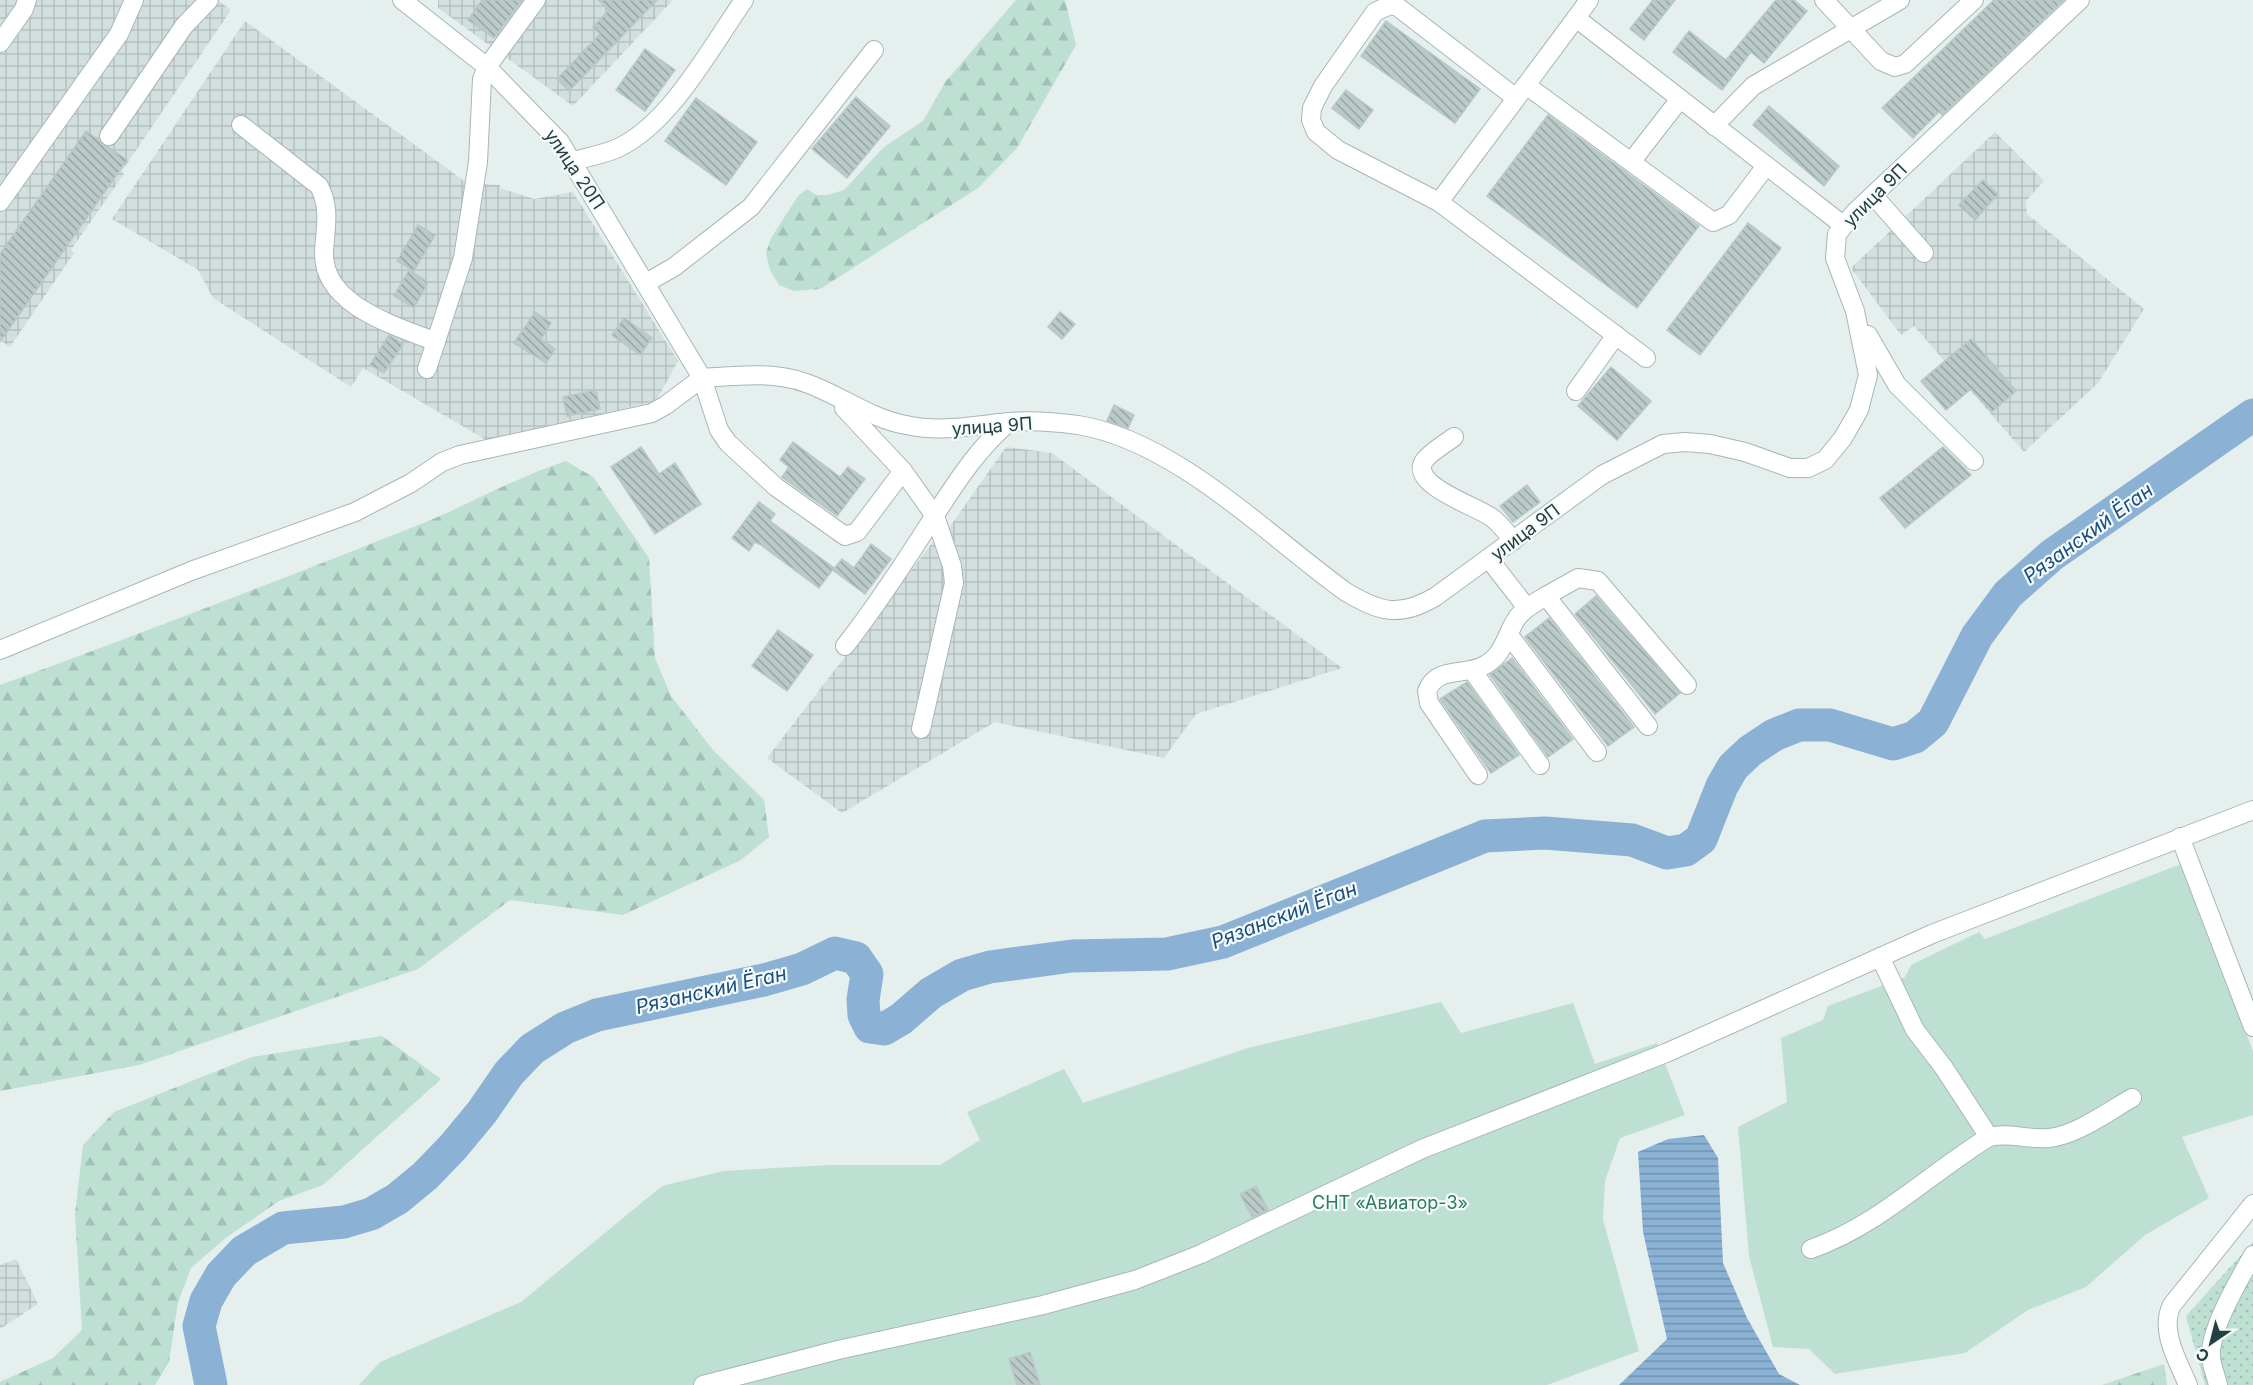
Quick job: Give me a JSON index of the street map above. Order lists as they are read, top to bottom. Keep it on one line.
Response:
{"streets":{"street":["улица 20П","улица 9П"]},"crossings":[["улица 20П","улица 9П"]],"water":["Рязанский Ёган"],"parks":["СНТ «Авиатор-3»"],"north":"bottom left"}
